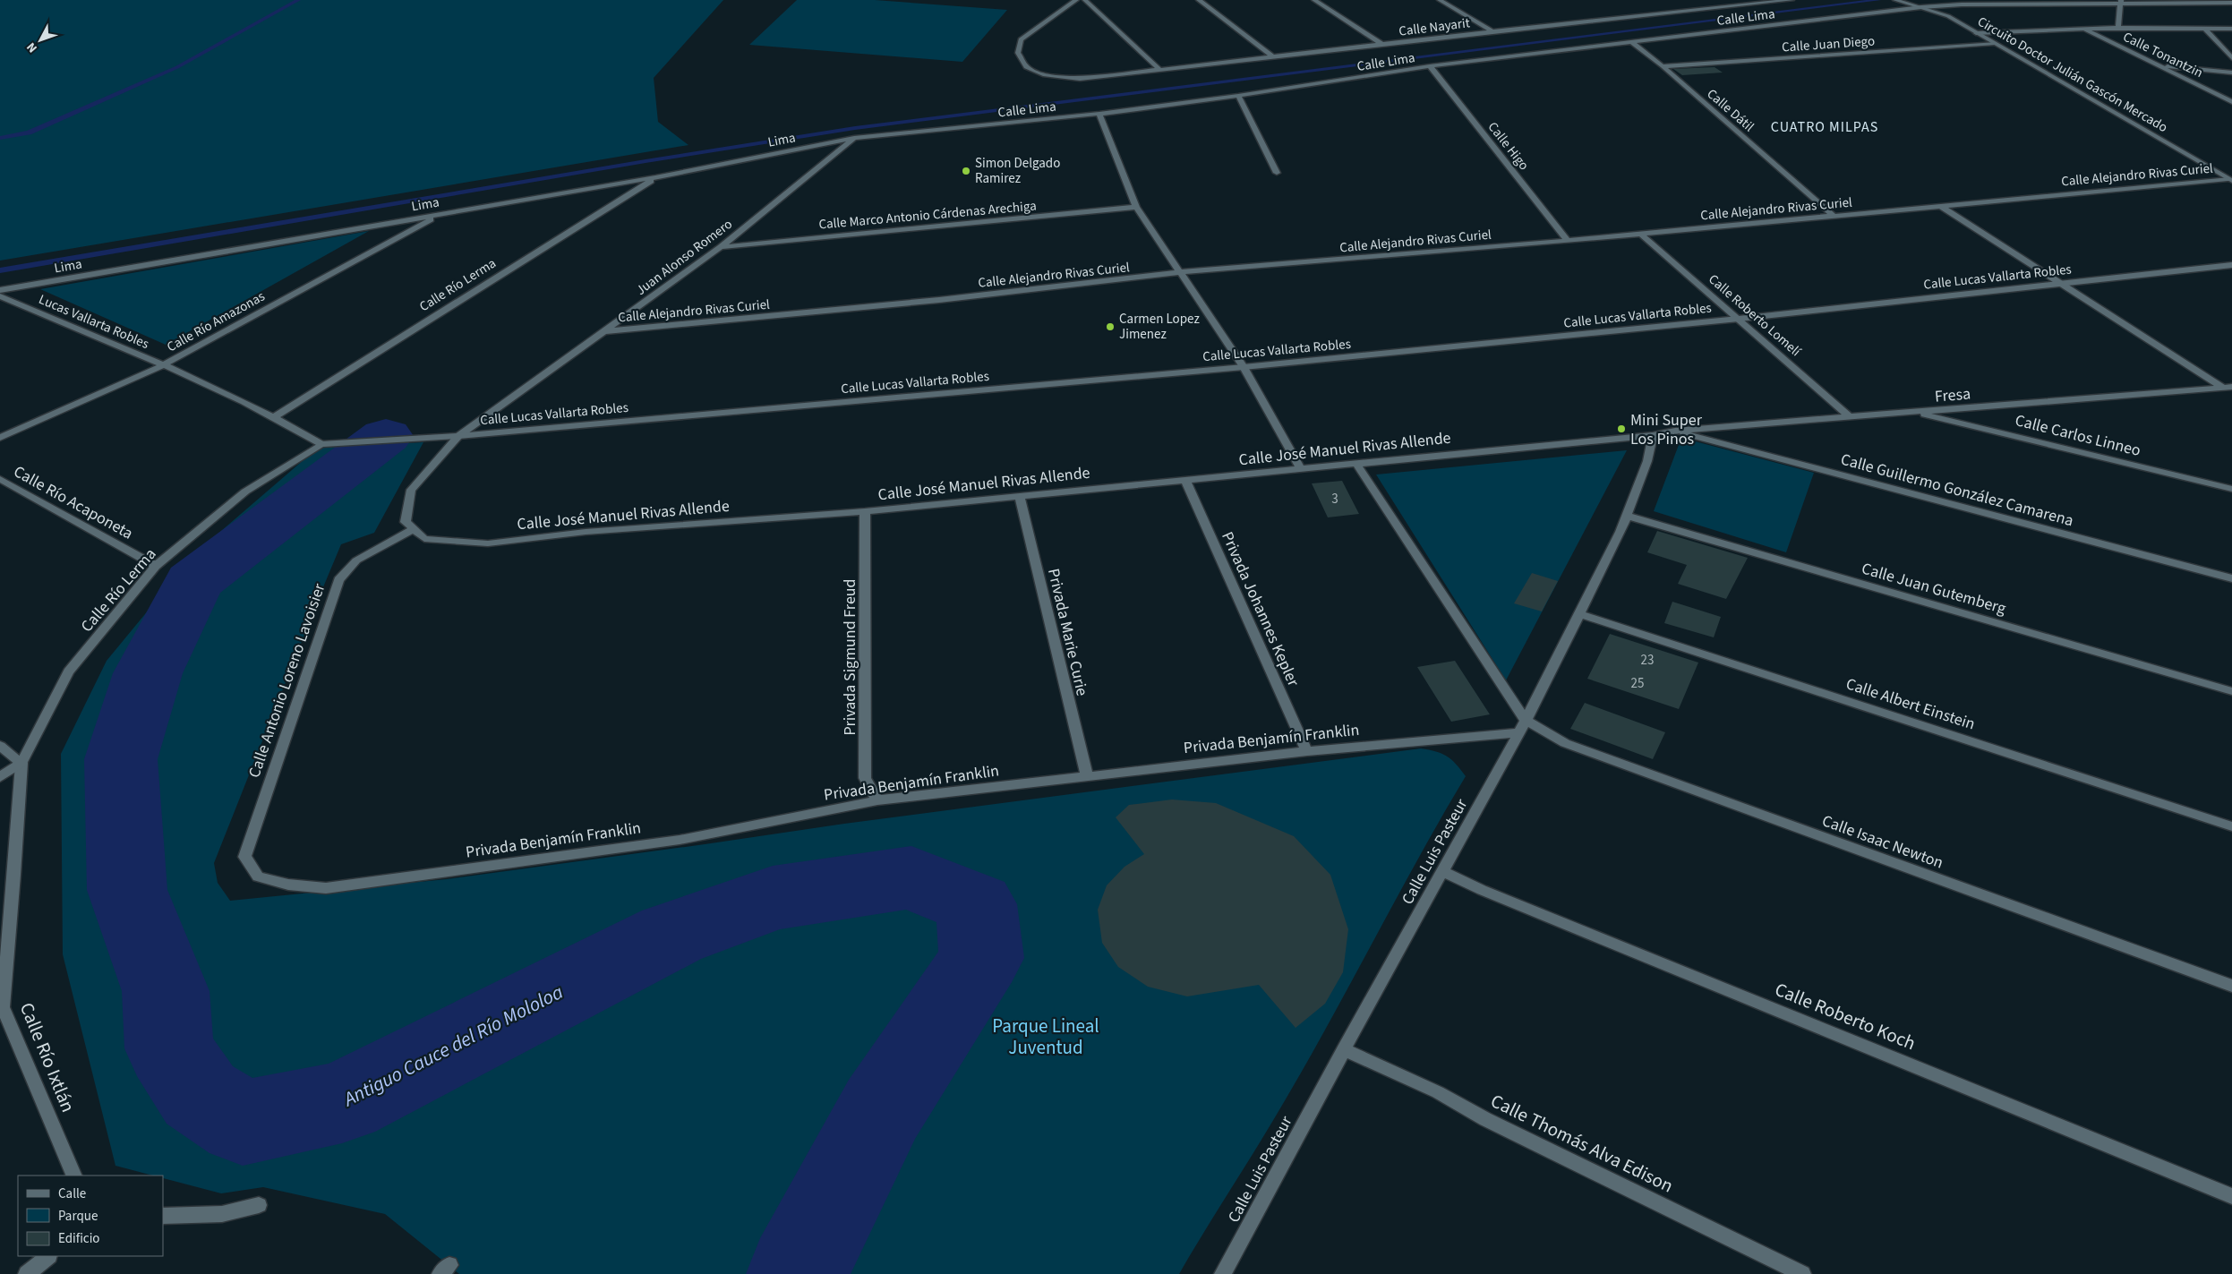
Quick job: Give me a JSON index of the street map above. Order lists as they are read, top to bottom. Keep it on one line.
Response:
{"streets":{"street":["Calle Lima","Calle Nayarit","Calle Juan Diego","Calle Tonantzin","Circuito Doctor Julián Gascón Mercado","Calle Dátil","Lima","Calle Higo","Calle Alejandro Rivas Curiel","Calle Marco Antonio Cárdenas Arechiga","Juan Alonso Romero","Calle Lucas Vallarta Robles","Calle Río Lerma","Calle Roberto Lomelí","Lucas Vallarta Robles","Calle Río Amazonas","Fresa","Calle Carlos Linneo","Calle José Manuel Rivas Allende","Calle Guillermo González Camarena","Calle Río Acaponeta","Calle Juan Gutemberg","Privada Johannes Kepler","Privada Marie Curie","Privada Sigmund Freud","Calle Antonio Loreno Lavoisier","Calle Albert Einstein","Privada Benjamín Franklin","Calle Isaac Newton","Calle Luis Pasteur","Calle Roberto Koch","Calle Río Ixtlán","Calle Thomás Alva Edison"]},"crossings":[["Calle Lima","Circuito Doctor Julián Gascón Mercado"],["Calle Lima","Calle Dátil"],["Calle Lima","Lima"],["Calle Lima","Calle Higo"],["Calle Lima","Juan Alonso Romero"],["Calle Juan Diego","Circuito Doctor Julián Gascón Mercado"],["Calle Juan Diego","Calle Dátil"],["Circuito Doctor Julián Gascón Mercado","Calle Alejandro Rivas Curiel"],["Calle Dátil","Calle Alejandro Rivas Curiel"],["Lima","Juan Alonso Romero"],["Lima","Calle Río Lerma"],["Lima","Calle Río Amazonas"],["Calle Higo","Calle Alejandro Rivas Curiel"],["Calle Alejandro Rivas Curiel","Juan Alonso Romero"],["Calle Alejandro Rivas Curiel","Calle Roberto Lomelí"],["Calle Marco Antonio Cárdenas Arechiga","Juan Alonso Romero"],["Juan Alonso Romero","Calle Lucas Vallarta Robles"],["Calle Lucas Vallarta Robles","Calle Río Lerma"],["Calle Lucas Vallarta Robles","Calle Roberto Lomelí"],["Calle Lucas Vallarta Robles","Lucas Vallarta Robles"],["Calle Río Lerma","Lucas Vallarta Robles"],["Calle Río Lerma","Calle Río Acaponeta"],["Calle Río Lerma","Calle Río Ixtlán"],["Calle Roberto Lomelí","Fresa"],["Lucas Vallarta Robles","Calle Río Amazonas"],["Fresa","Calle Carlos Linneo"],["Fresa","Calle José Manuel Rivas Allende"],["Fresa","Calle Guillermo González Camarena"],["Calle José Manuel Rivas Allende","Calle Guillermo González Camarena"],["Calle José Manuel Rivas Allende","Privada Johannes Kepler"],["Calle José Manuel Rivas Allende","Privada Marie Curie"],["Calle José Manuel Rivas Allende","Privada Sigmund Freud"],["Calle José Manuel Rivas Allende","Calle Antonio Loreno Lavoisier"],["Calle José Manuel Rivas Allende","Calle Luis Pasteur"],["Calle Juan Gutemberg","Calle Luis Pasteur"],["Privada Johannes Kepler","Privada Benjamín Franklin"],["Privada Marie Curie","Privada Benjamín Franklin"],["Privada Sigmund Freud","Privada Benjamín Franklin"],["Calle Antonio Loreno Lavoisier","Privada Benjamín Franklin"],["Calle Albert Einstein","Calle Luis Pasteur"],["Privada Benjamín Franklin","Calle Isaac Newton"],["Privada Benjamín Franklin","Calle Luis Pasteur"],["Calle Isaac Newton","Calle Luis Pasteur"],["Calle Luis Pasteur","Calle Roberto Koch"],["Calle Luis Pasteur","Calle Thomás Alva Edison"]],"districts":["CUATRO MILPAS"],"water":["Antiguo Cauce del Río Mololoa"],"parks":["Parque Lineal Juventud"],"places":["Simon Delgado Ramirez","Carmen Lopez Jimenez","Mini Super Los Pinos"],"house_numbers":["3","23","25"],"legend":["Calle","Parque","Edificio"],"north":"bottom left"}
